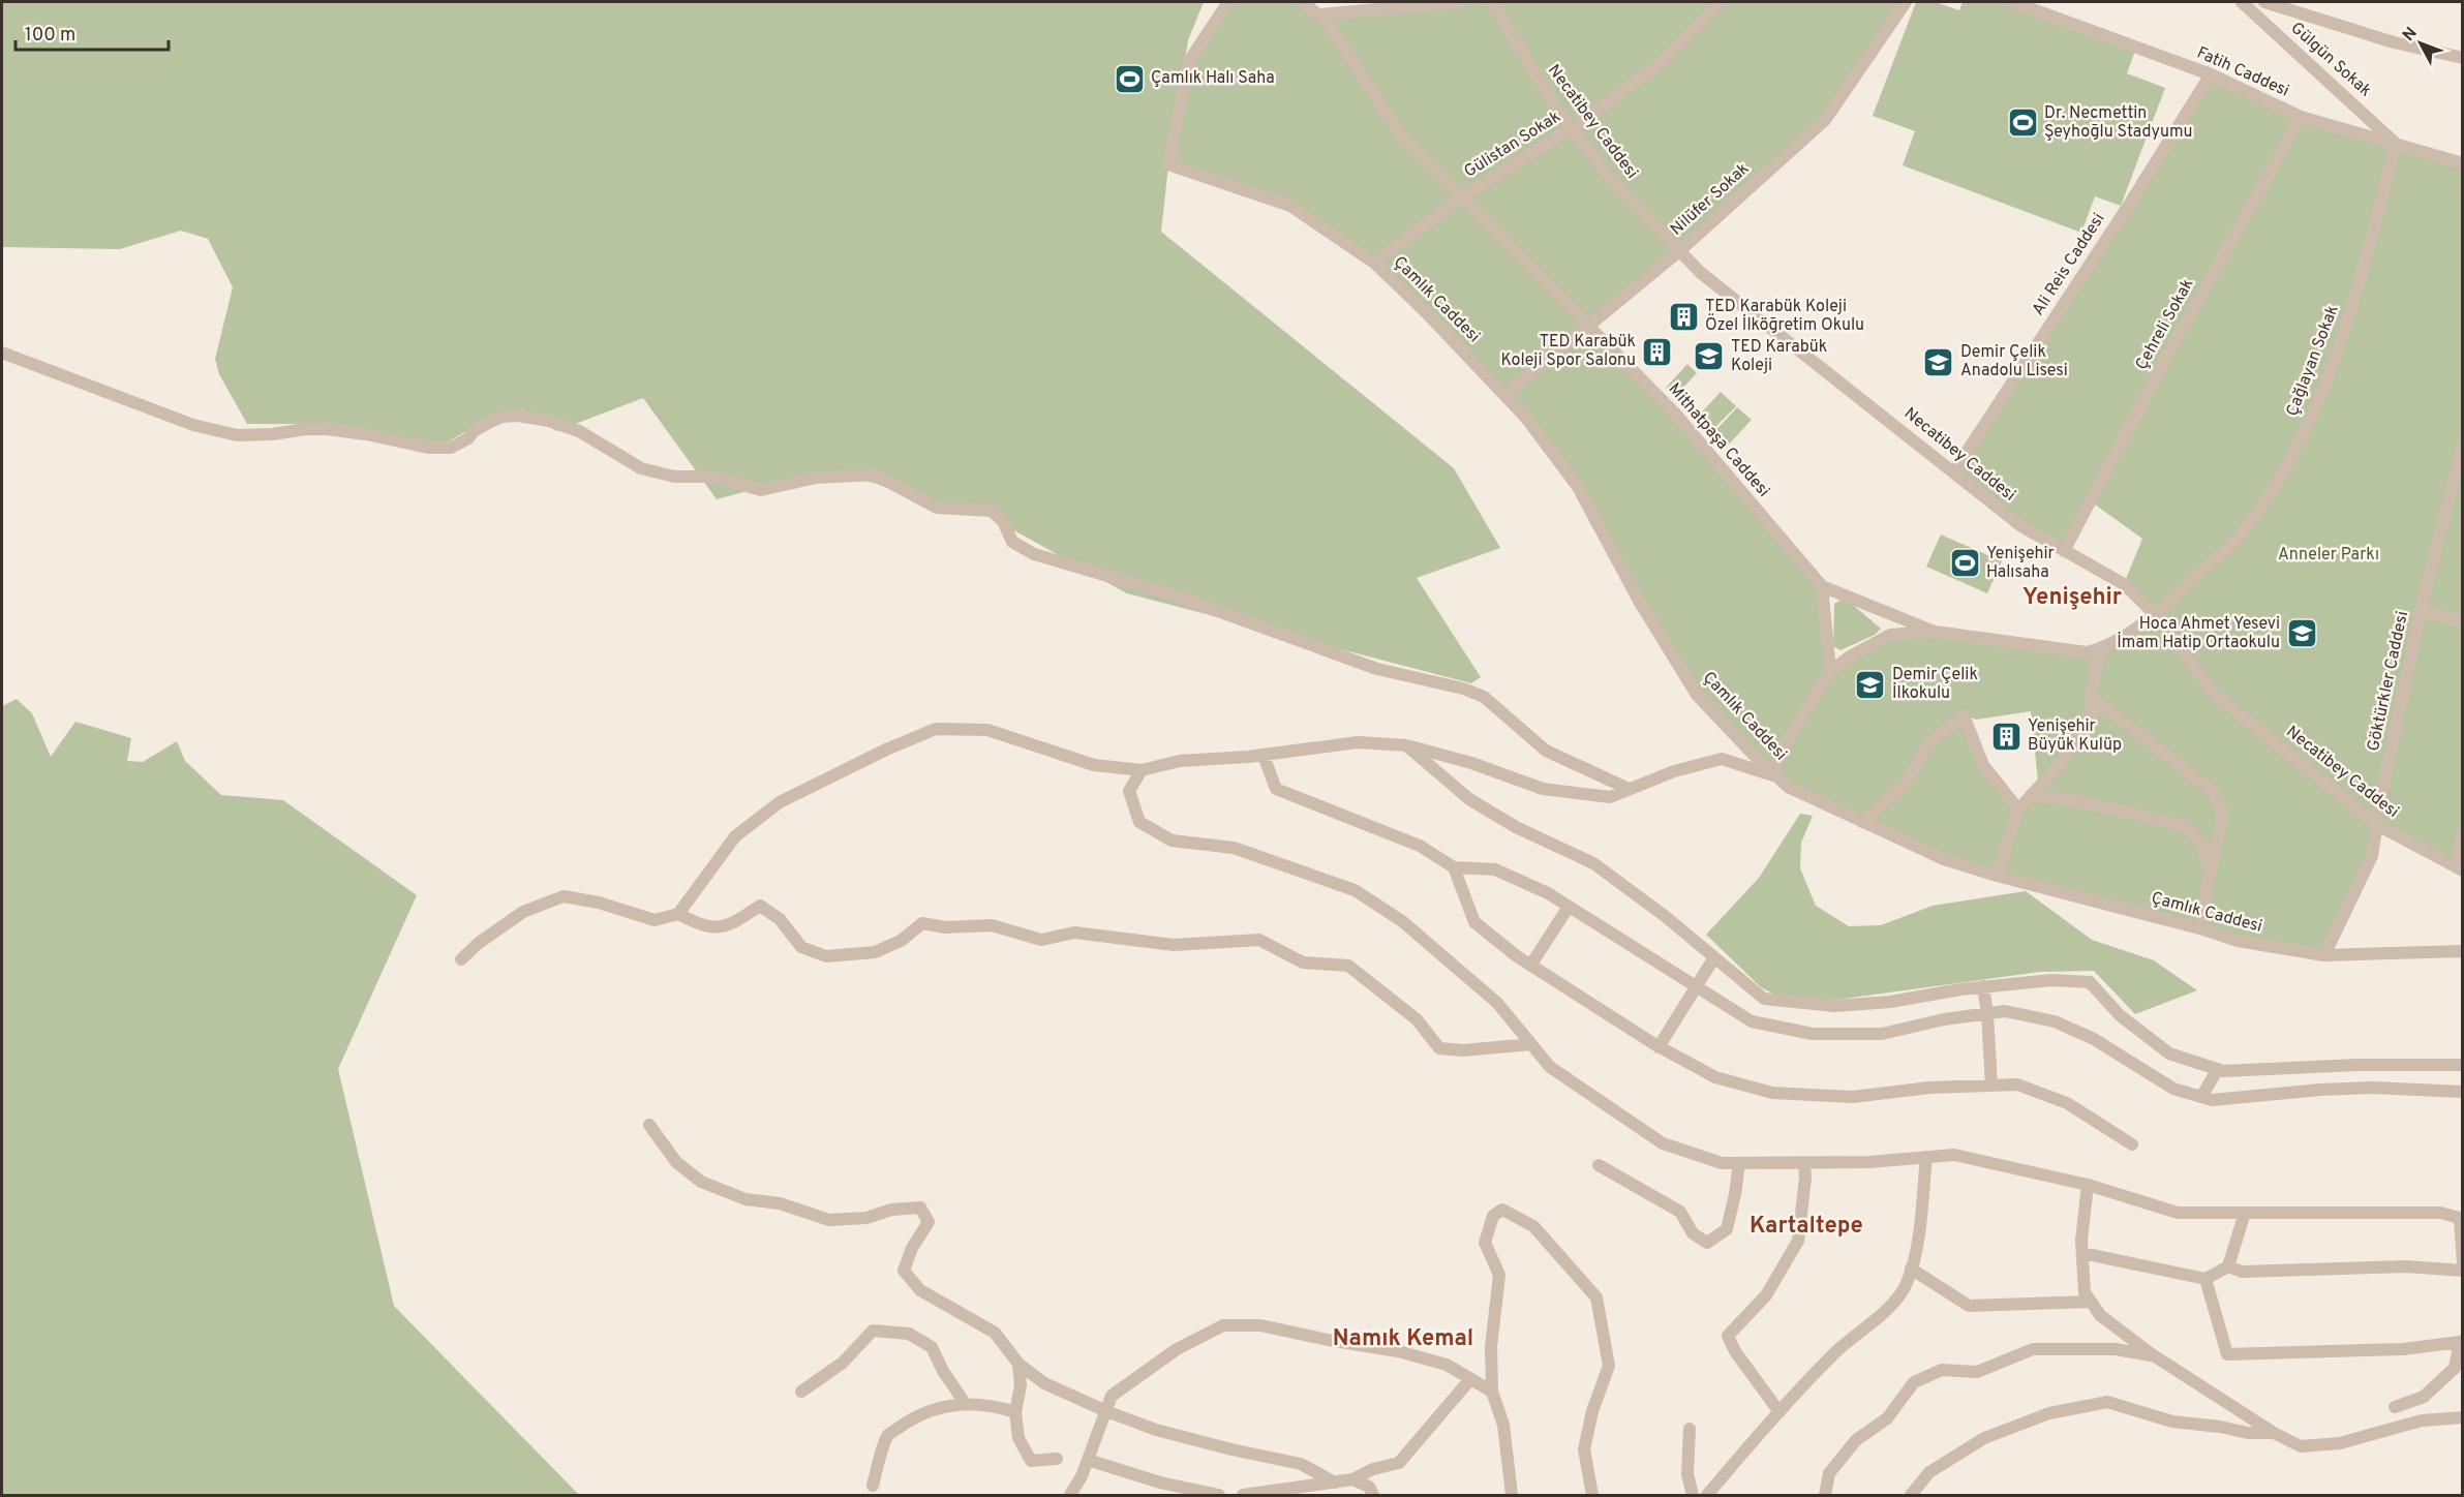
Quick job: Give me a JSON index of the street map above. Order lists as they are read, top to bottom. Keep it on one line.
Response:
{"streets":{"street":["Gülgün Sokak","Fatih Caddesi","Necatibey Caddesi","Gülistan Sokak","Nilüfer Sokak","Ali Reis Caddesi","Çamlık Caddesi","Çehreli Sokak","Çağlayan Sokak","Mithatpaşa Caddesi","Göktürkler Caddesi"]},"crossings":[["Gülgün Sokak","Fatih Caddesi"],["Gülgün Sokak","Çağlayan Sokak"],["Fatih Caddesi","Ali Reis Caddesi"],["Fatih Caddesi","Çehreli Sokak"],["Fatih Caddesi","Çağlayan Sokak"],["Necatibey Caddesi","Gülistan Sokak"],["Necatibey Caddesi","Nilüfer Sokak"],["Necatibey Caddesi","Ali Reis Caddesi"],["Necatibey Caddesi","Çehreli Sokak"],["Necatibey Caddesi","Çağlayan Sokak"],["Necatibey Caddesi","Mithatpaşa Caddesi"],["Necatibey Caddesi","Göktürkler Caddesi"],["Gülistan Sokak","Çamlık Caddesi"],["Gülistan Sokak","Mithatpaşa Caddesi"],["Nilüfer Sokak","Çamlık Caddesi"],["Nilüfer Sokak","Mithatpaşa Caddesi"],["Çamlık Caddesi","Göktürkler Caddesi"],["Çağlayan Sokak","Mithatpaşa Caddesi"]],"districts":["Yenişehir","Kartaltepe","Namık Kemal"],"parks":["Anneler Parkı"],"places":{"sports":["Çamlık Halı Saha","Dr. Necmettin Şeyhoğlu Stadyumu","Yenişehir Halısaha"],"building":["TED Karabük Koleji Özel İlköğretim Okulu","TED Karabük Koleji Spor Salonu","Yenişehir Büyük Kulüp"],"school or university":["TED Karabük Koleji","Demir Çelik Anadolu Lisesi","Hoca Ahmet Yesevi İmam Hatip Ortaokulu","Demir Çelik İlkokulu"]},"scale_bar":"100 m","north":"top left"}
